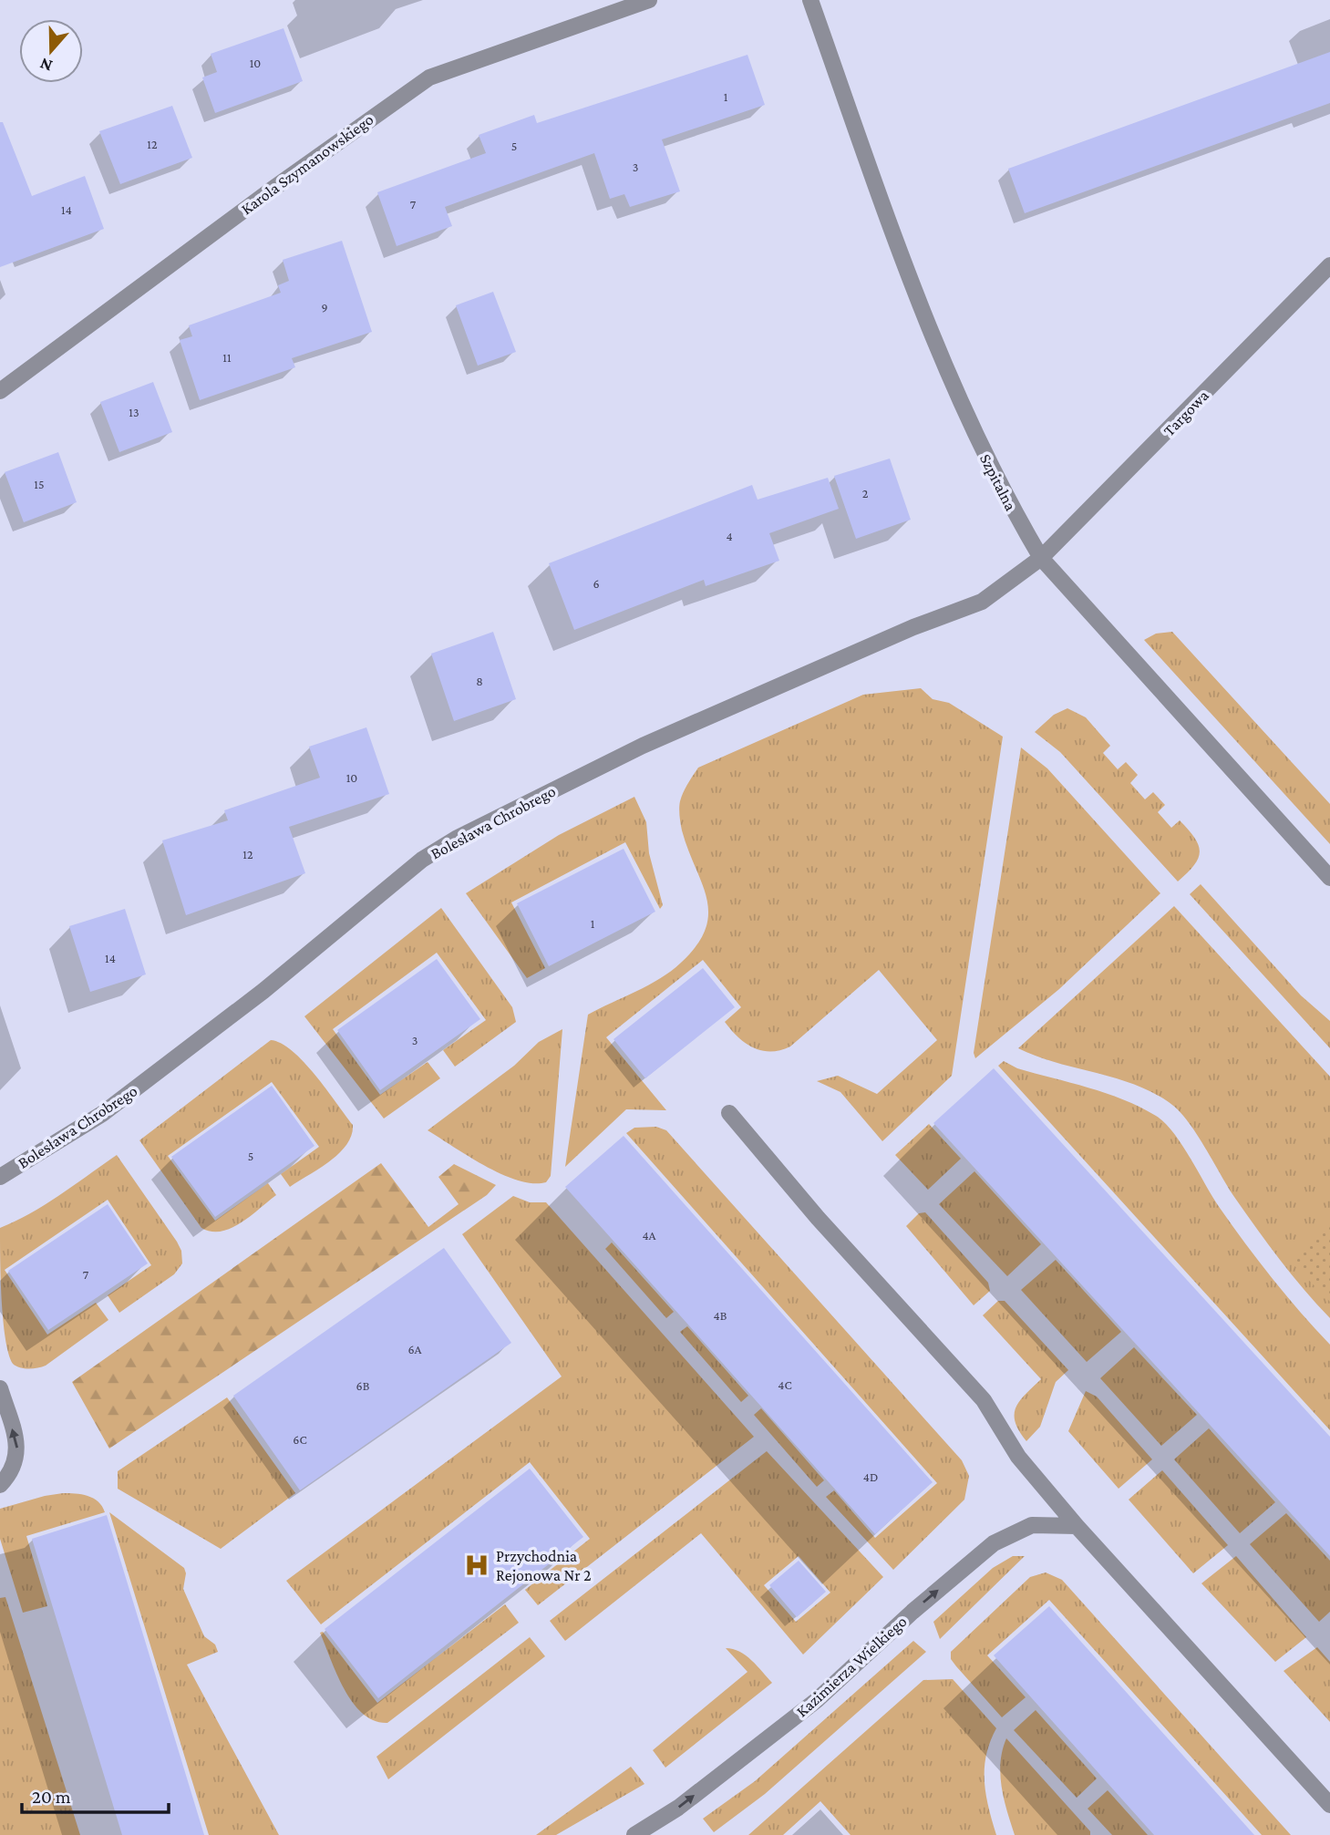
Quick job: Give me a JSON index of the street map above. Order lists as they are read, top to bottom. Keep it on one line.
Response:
{"streets":{"street":["Karola Szymanowskiego","Targowa","Szpitalna","Bolesława Chrobrego","Kazimierza Wielkiego"]},"crossings":[["Targowa","Szpitalna"],["Targowa","Bolesława Chrobrego"],["Szpitalna","Bolesława Chrobrego"]],"one_way":["Kazimierza Wielkiego"],"places":{"hospital":["Przychodnia Rejonowa Nr 2"]},"house_numbers":["10","1","12","5","3","7","14","9","11","13","15","2","4","6","8","10","12","1","14","3","5","4A","7","4B","6A","4C","6B","6C","4D"],"scale_bar":"20 m","north":"bottom"}
